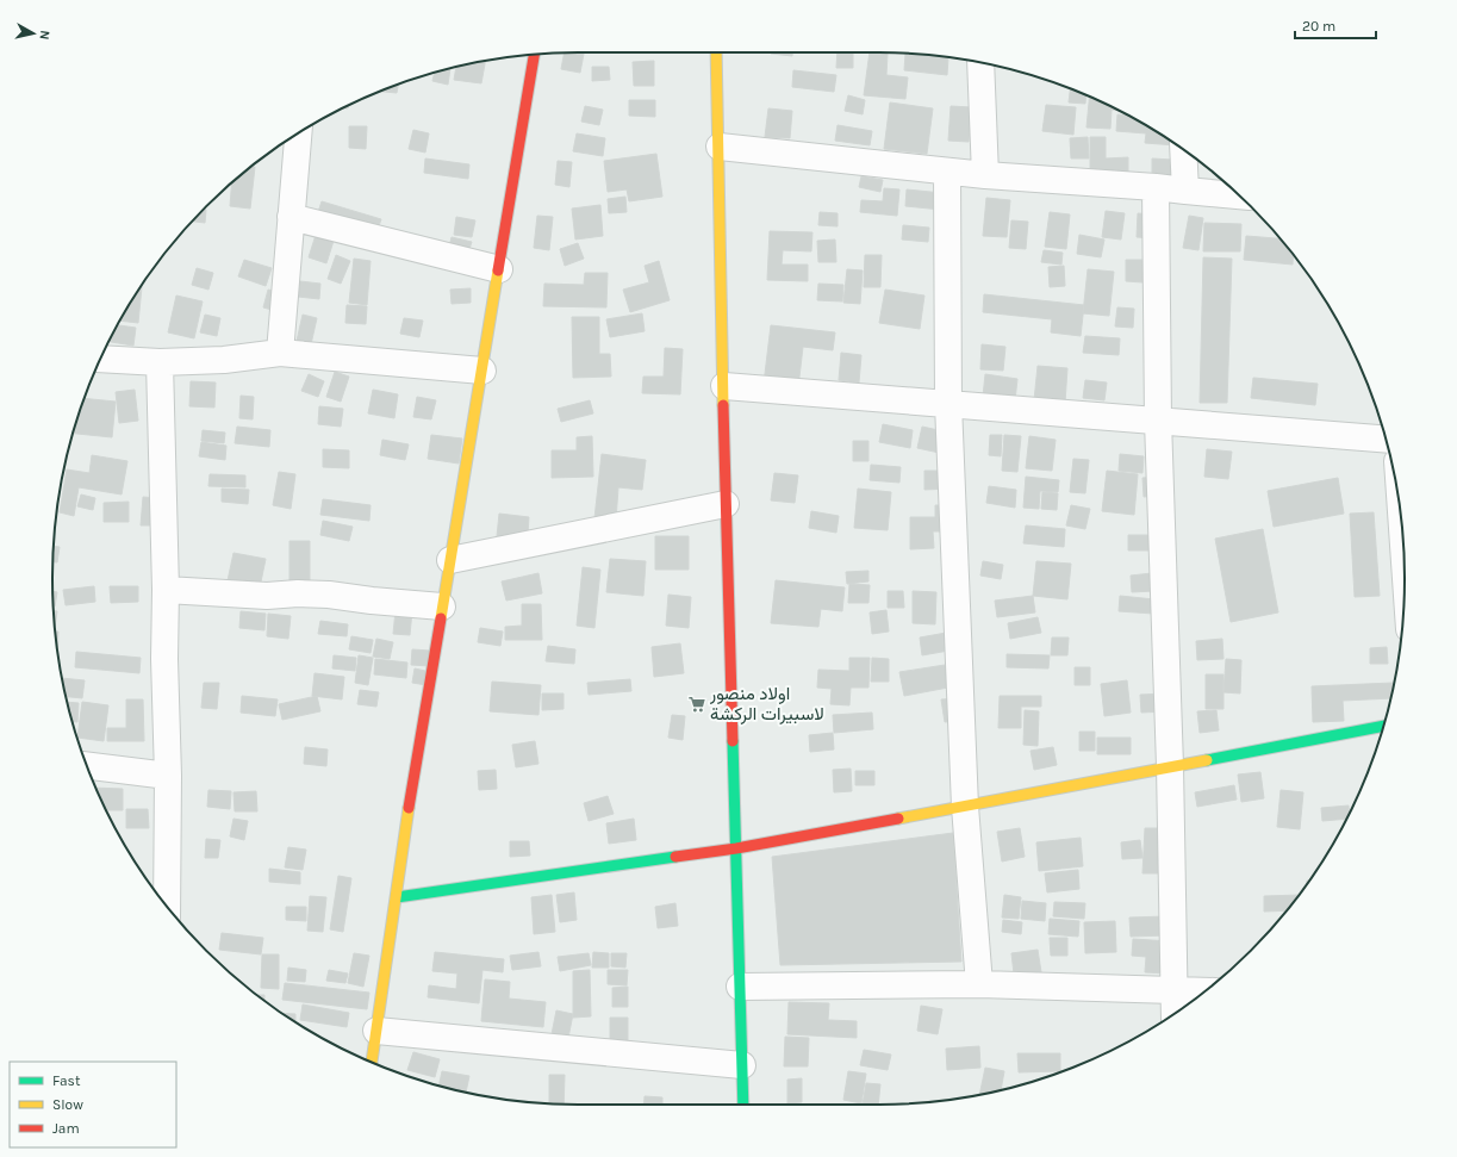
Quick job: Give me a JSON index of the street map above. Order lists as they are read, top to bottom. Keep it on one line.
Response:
{"places":{"supermarket":["اولاد منصور لاسبيرات الركشة"]},"legend":["Fast","Slow","Jam"],"scale_bar":"20 m","north":"right"}
